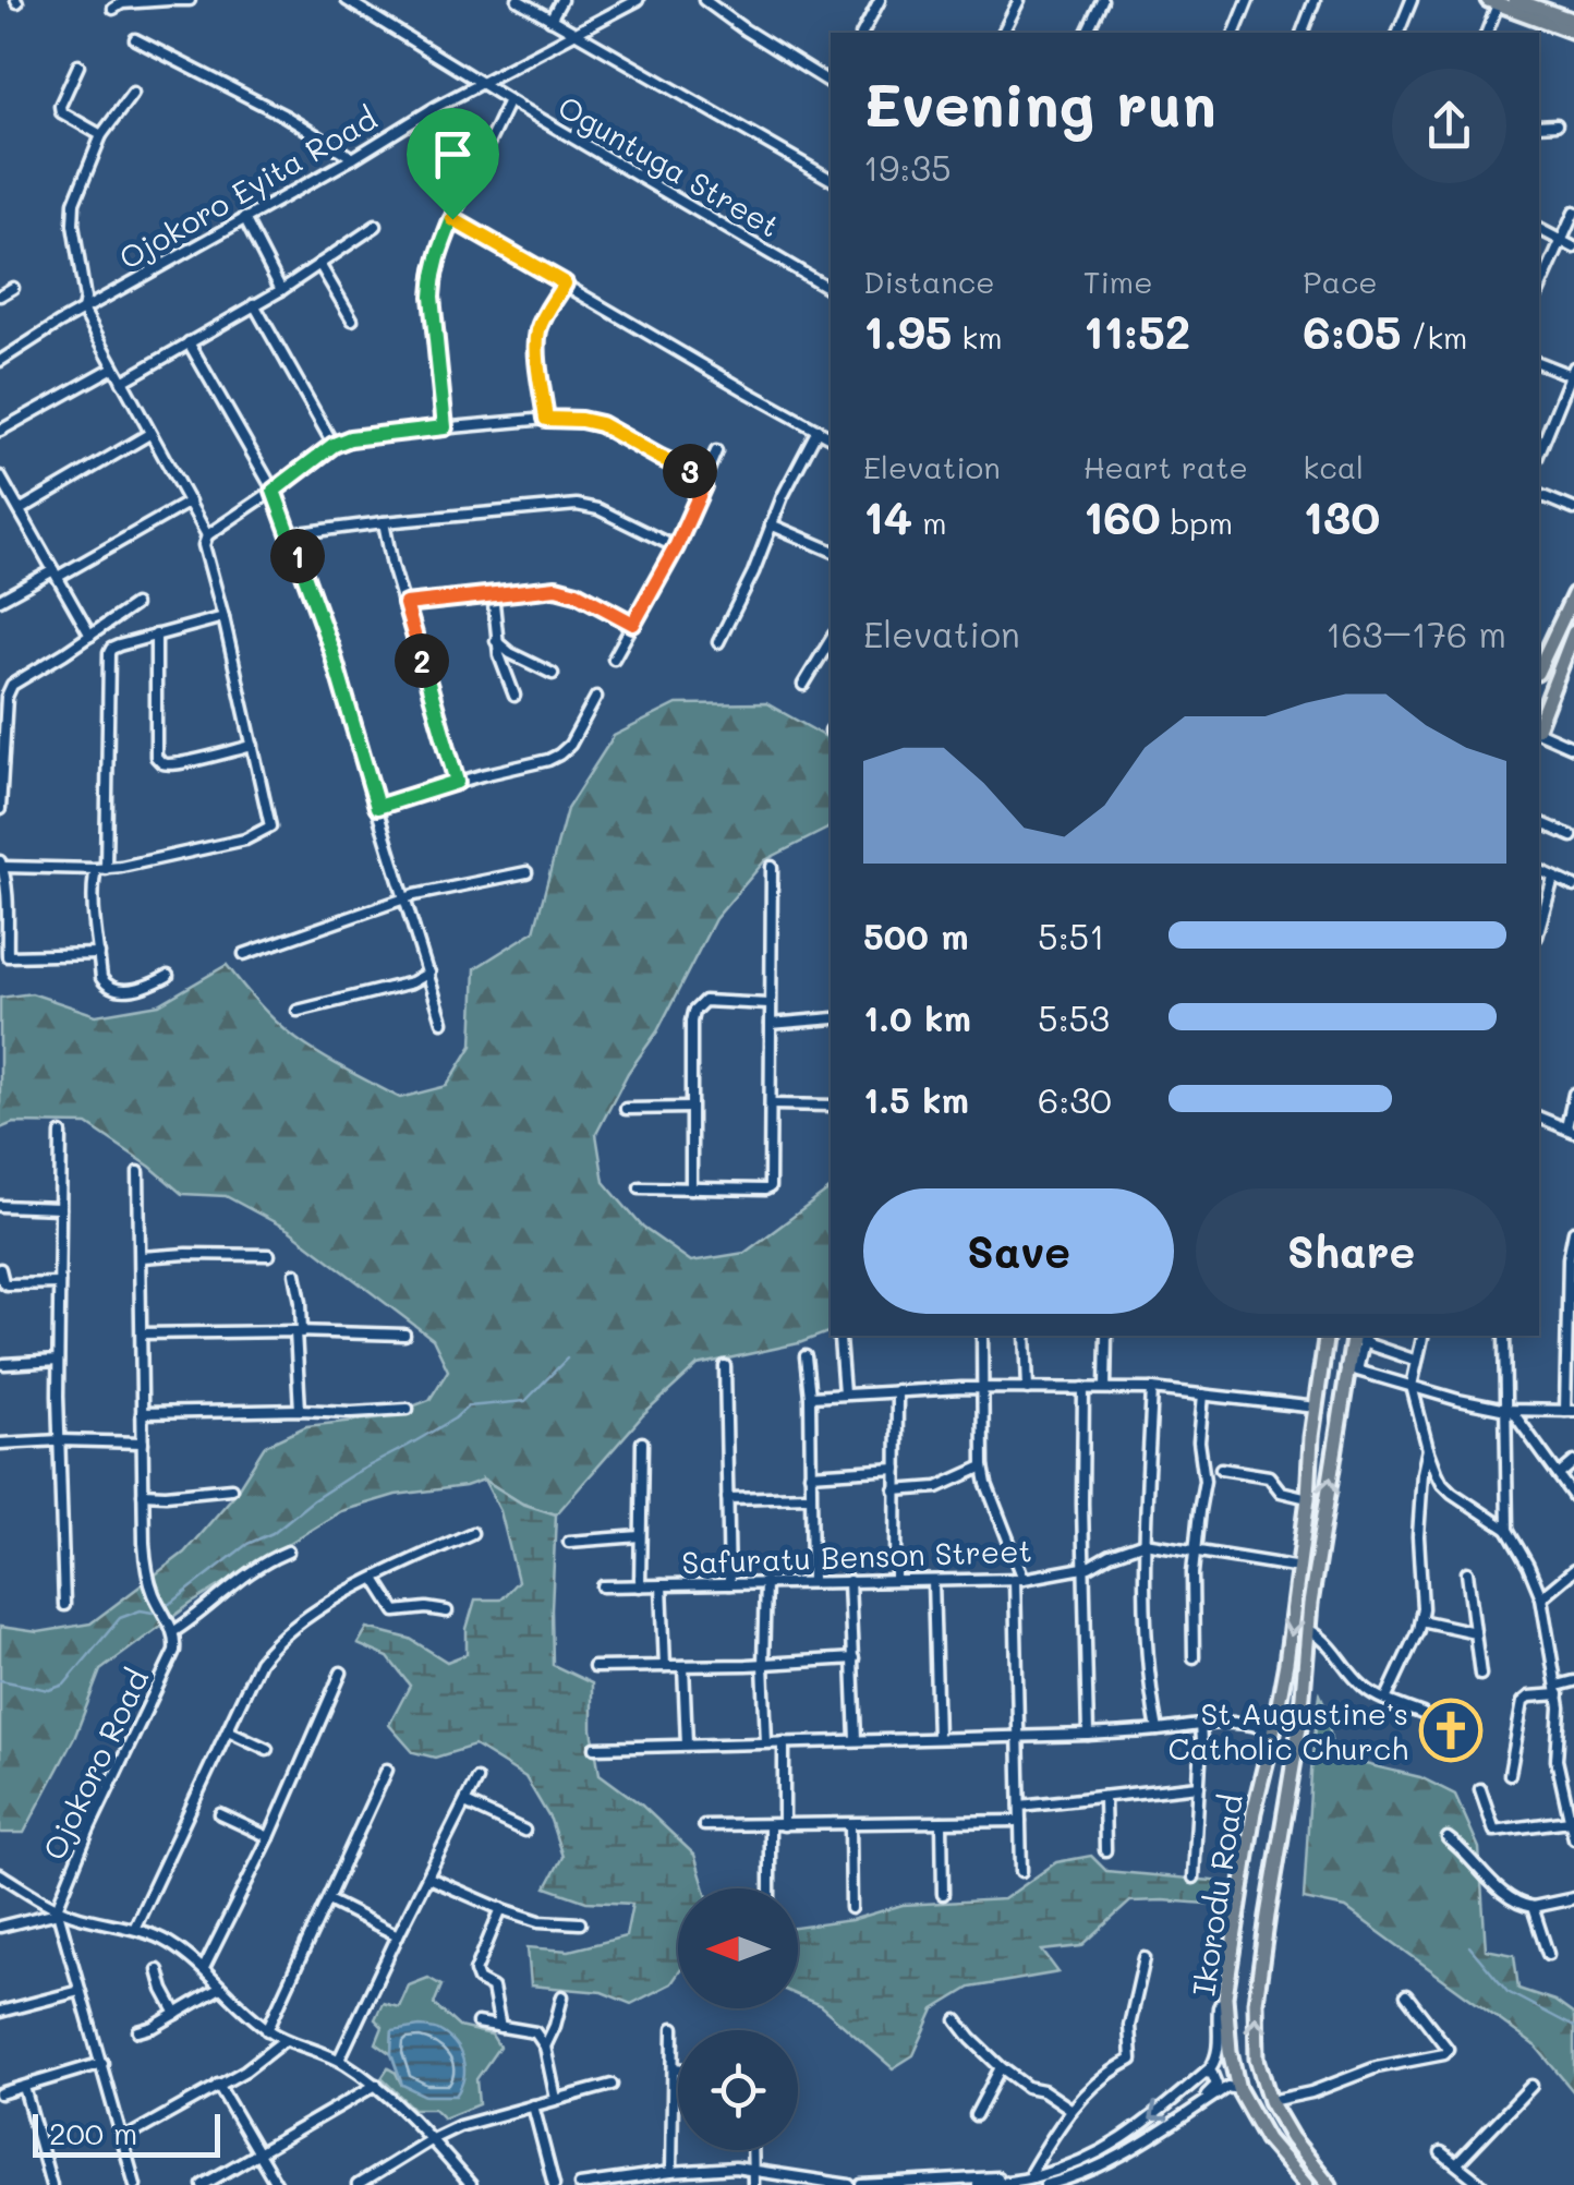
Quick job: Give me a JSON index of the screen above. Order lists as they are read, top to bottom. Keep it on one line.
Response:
{"streets":{"highway":["Ikorodu Road"],"street":["Oguntuga Street","Ojokoro Eyita Road","Safuratu Benson Street","Ojokoro Road"]},"crossings":[["Oguntuga Street","Ojokoro Eyita Road"]],"places":{"church":["St Augustine's Catholic Church"]},"scale_bar":"200 m","north":"left","page":{"heading":["Evening run","19:35"],"stats":[["Distance","1.95 km"],["Time","11:52"],["Pace","6:05 /km"],["Elevation","14 m"],["Heart rate","160 bpm"],["kcal","130"]],"pins":["3","1","2"],"chart":["Elevation","163–176 m"],"list":[{"name":"500 m","note":"5:51"},{"name":"1.0 km","note":"5:53"},{"name":"1.5 km","note":"6:30"}],"buttons":["Save","Share"],"scale":"200 m"}}
